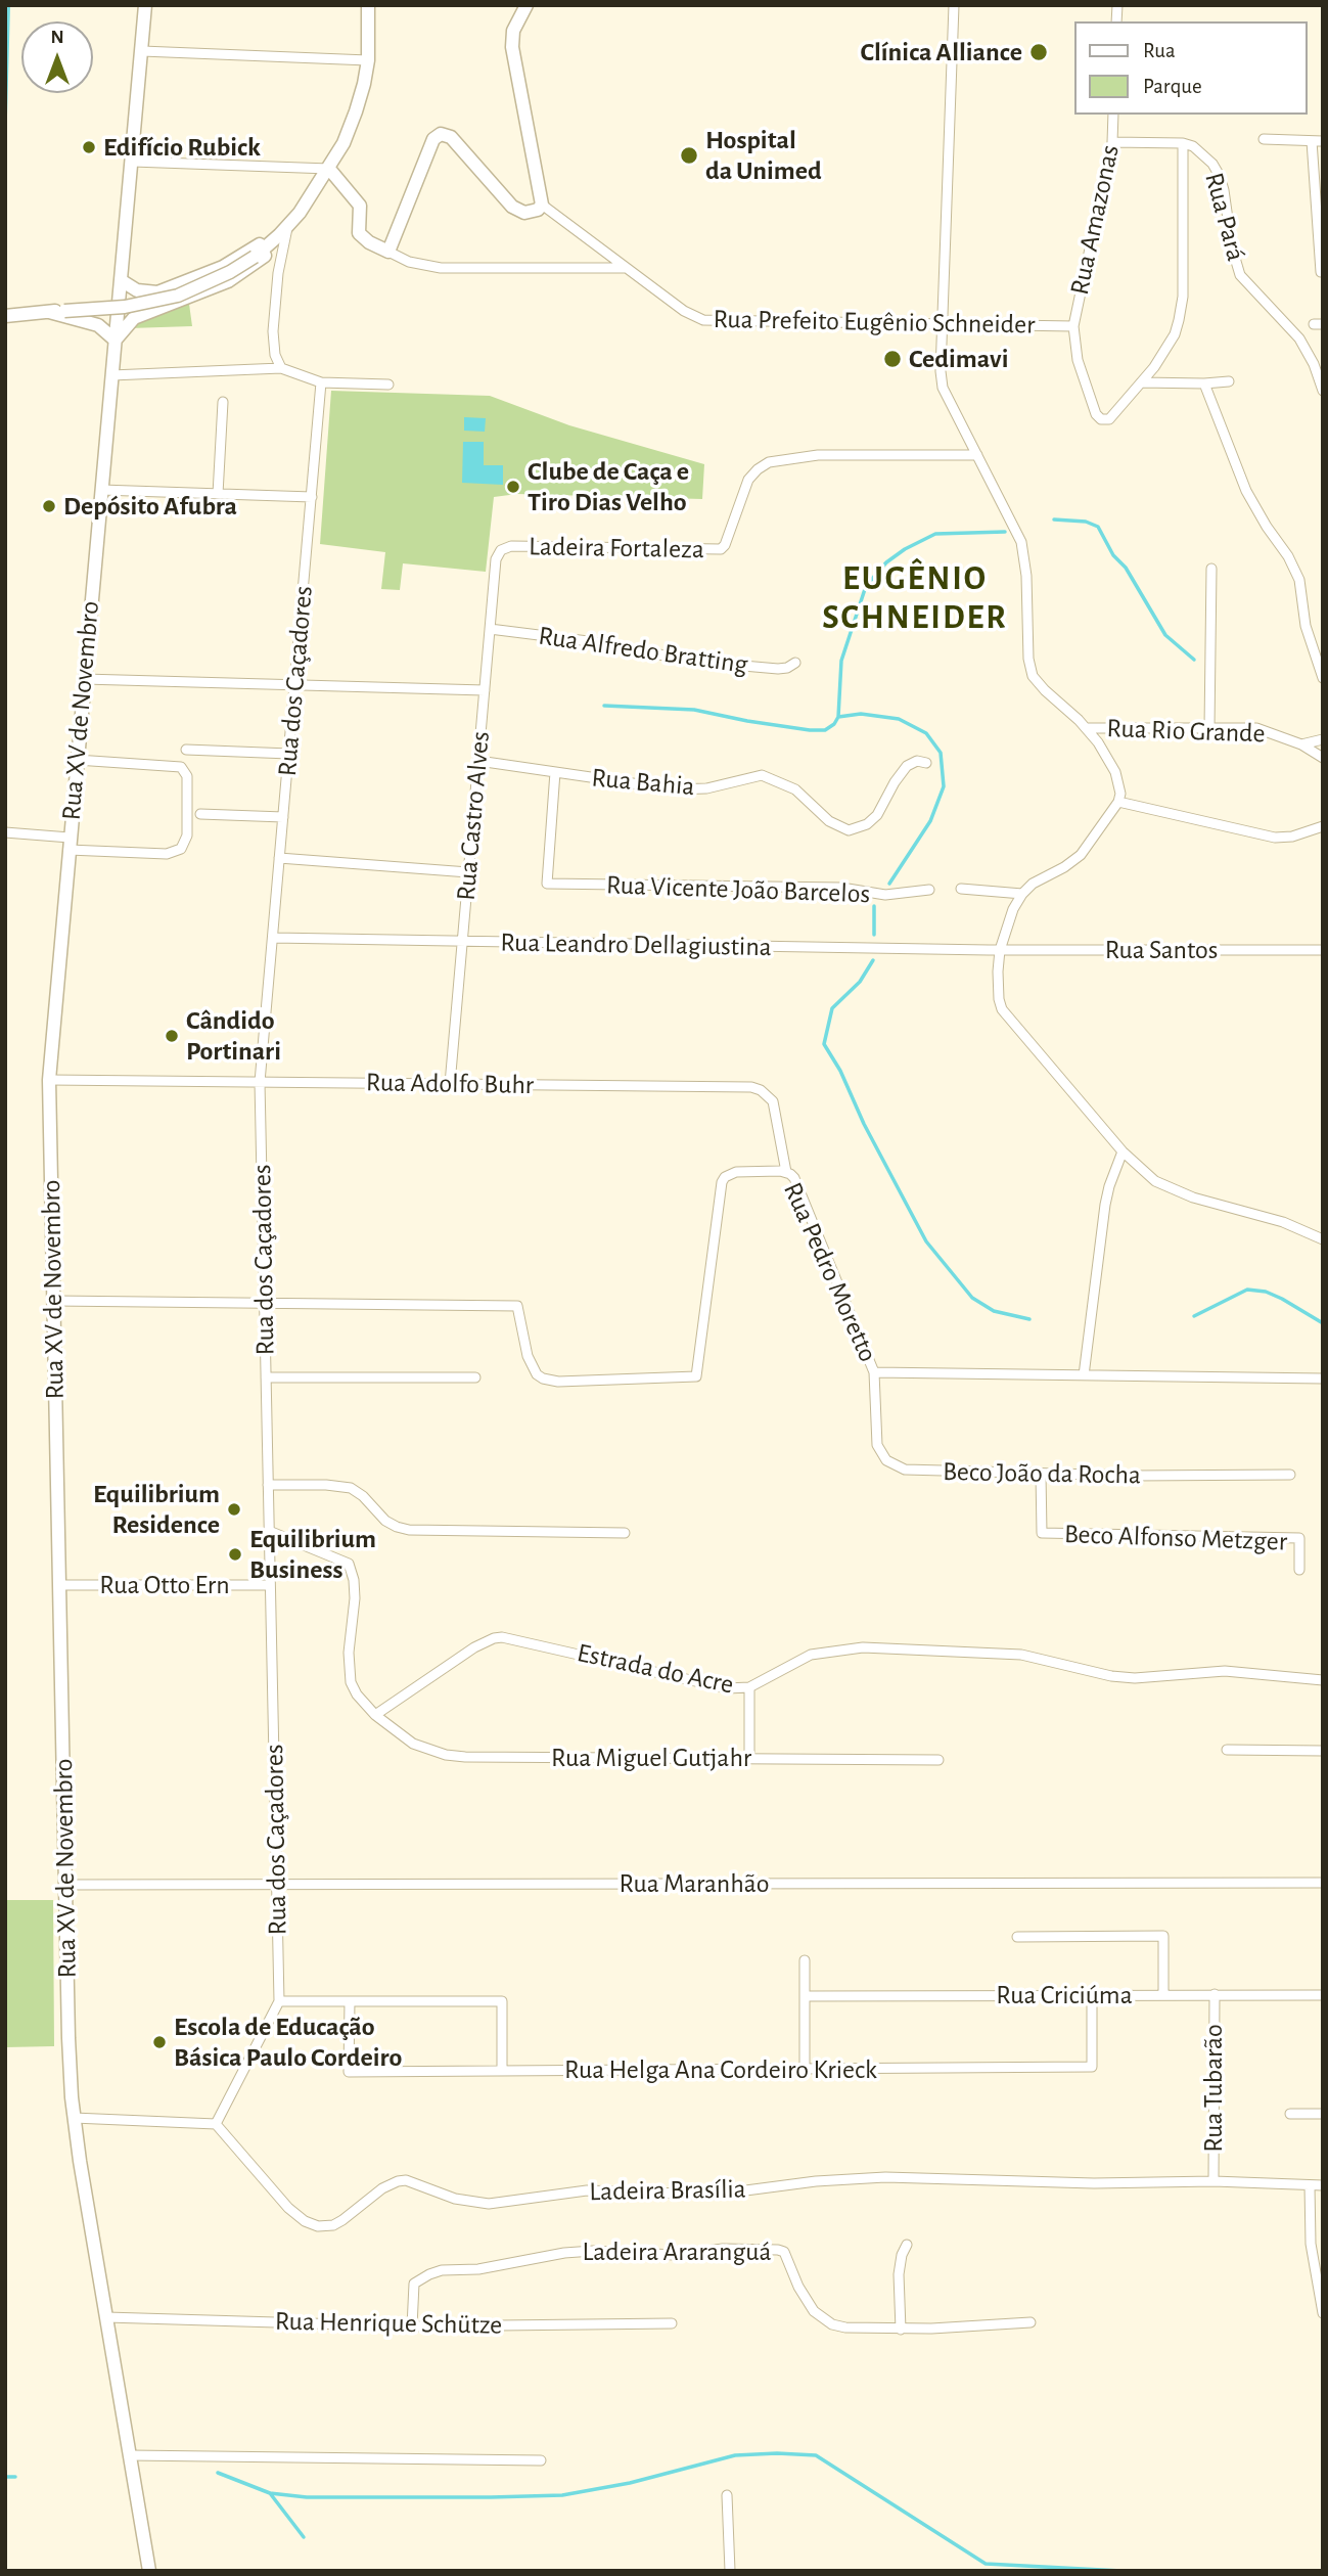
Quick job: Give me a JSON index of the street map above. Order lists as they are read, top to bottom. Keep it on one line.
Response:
{"streets":{"main road":["Rua XV de Novembro"],"street":["Rua Pará","Rua Amazonas","Rua Prefeito Eugênio Schneider","Ladeira Fortaleza","Rua Alfredo Bratting","Rua dos Caçadores","Rua Rio Grande","Rua Bahia","Rua Castro Alves","Rua Vicente João Barcelos","Rua Leandro Dellagiustina","Rua Santos","Rua Adolfo Buhr","Rua Pedro Moretto","Beco João da Rocha","Beco Alfonso Metzger","Rua Otto Ern","Estrada do Acre","Rua Miguel Gutjahr","Rua Maranhão","Rua Criciúma","Rua Helga Ana Cordeiro Krieck","Rua Tubarão","Ladeira Brasília","Ladeira Araranguá","Rua Henrique Schütze"]},"crossings":[["Rua Pará","Rua Amazonas"],["Rua Amazonas","Rua Prefeito Eugênio Schneider"],["Ladeira Fortaleza","Rua Castro Alves"],["Rua Alfredo Bratting","Rua Castro Alves"],["Rua dos Caçadores","Rua Leandro Dellagiustina"],["Rua dos Caçadores","Rua Adolfo Buhr"],["Rua dos Caçadores","Rua Pedro Moretto"],["Rua dos Caçadores","Rua Otto Ern"],["Rua dos Caçadores","Rua Maranhão"],["Rua dos Caçadores","Ladeira Brasília"],["Rua XV de Novembro","Rua Adolfo Buhr"],["Rua XV de Novembro","Rua Pedro Moretto"],["Rua XV de Novembro","Rua Otto Ern"],["Rua XV de Novembro","Rua Maranhão"],["Rua XV de Novembro","Rua Henrique Schütze"],["Rua Bahia","Rua Castro Alves"],["Rua Bahia","Rua Vicente João Barcelos"],["Rua Castro Alves","Rua Leandro Dellagiustina"],["Rua Castro Alves","Rua Adolfo Buhr"],["Rua Leandro Dellagiustina","Rua Santos"],["Rua Adolfo Buhr","Rua Pedro Moretto"],["Rua Pedro Moretto","Beco João da Rocha"],["Beco João da Rocha","Beco Alfonso Metzger"],["Estrada do Acre","Rua Miguel Gutjahr"],["Rua Criciúma","Rua Helga Ana Cordeiro Krieck"],["Rua Criciúma","Rua Tubarão"],["Rua Tubarão","Ladeira Brasília"],["Ladeira Araranguá","Rua Henrique Schütze"]],"districts":["EUGÊNIO SCHNEIDER"],"places":["Clínica Alliance","Edifício Rubick","Hospital da Unimed","Cedimavi","Clube de Caça e Tiro Dias Velho","Depósito Afubra","Cândido Portinari","Equilibrium Residence","Equilibrium Business","Escola de Educação Básica Paulo Cordeiro"],"legend":["Rua","Parque"],"north":"top"}
